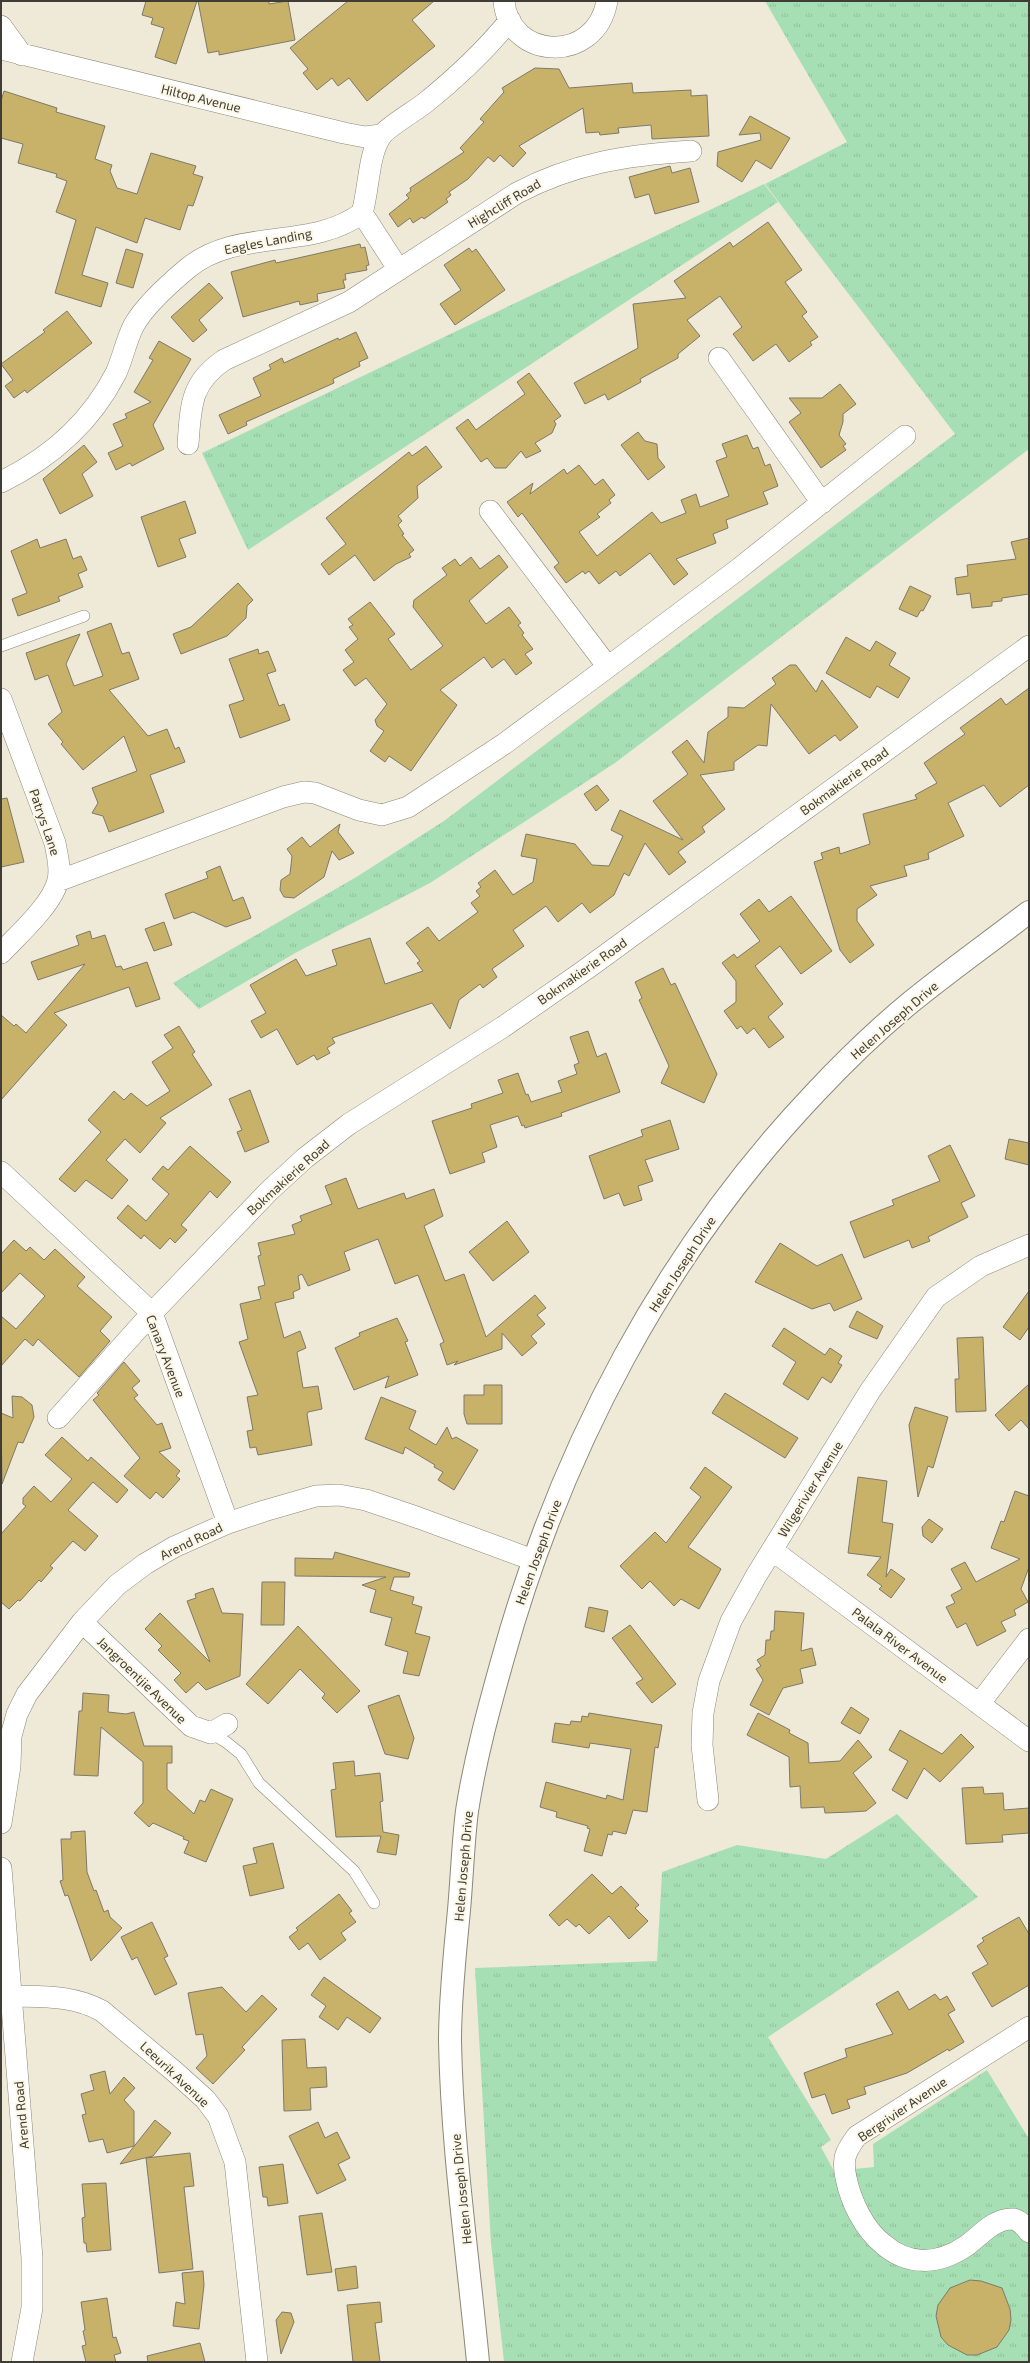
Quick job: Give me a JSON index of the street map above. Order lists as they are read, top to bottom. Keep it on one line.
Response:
{"streets":{"street":["Hiltop Avenue","Highcliff Road","Eagles Landing","Bokmakierie Road","Patrys Lane","Helen Joseph Drive","Canary Avenue","Wilgerivier Avenue","Arend Road","Palala River Avenue","Jangroentjie Avenue","Leeurik Avenue","Bergrivier Avenue"]},"crossings":[["Bokmakierie Road","Canary Avenue"],["Helen Joseph Drive","Arend Road"],["Canary Avenue","Arend Road"],["Wilgerivier Avenue","Palala River Avenue"],["Arend Road","Jangroentjie Avenue"],["Arend Road","Leeurik Avenue"]]}
